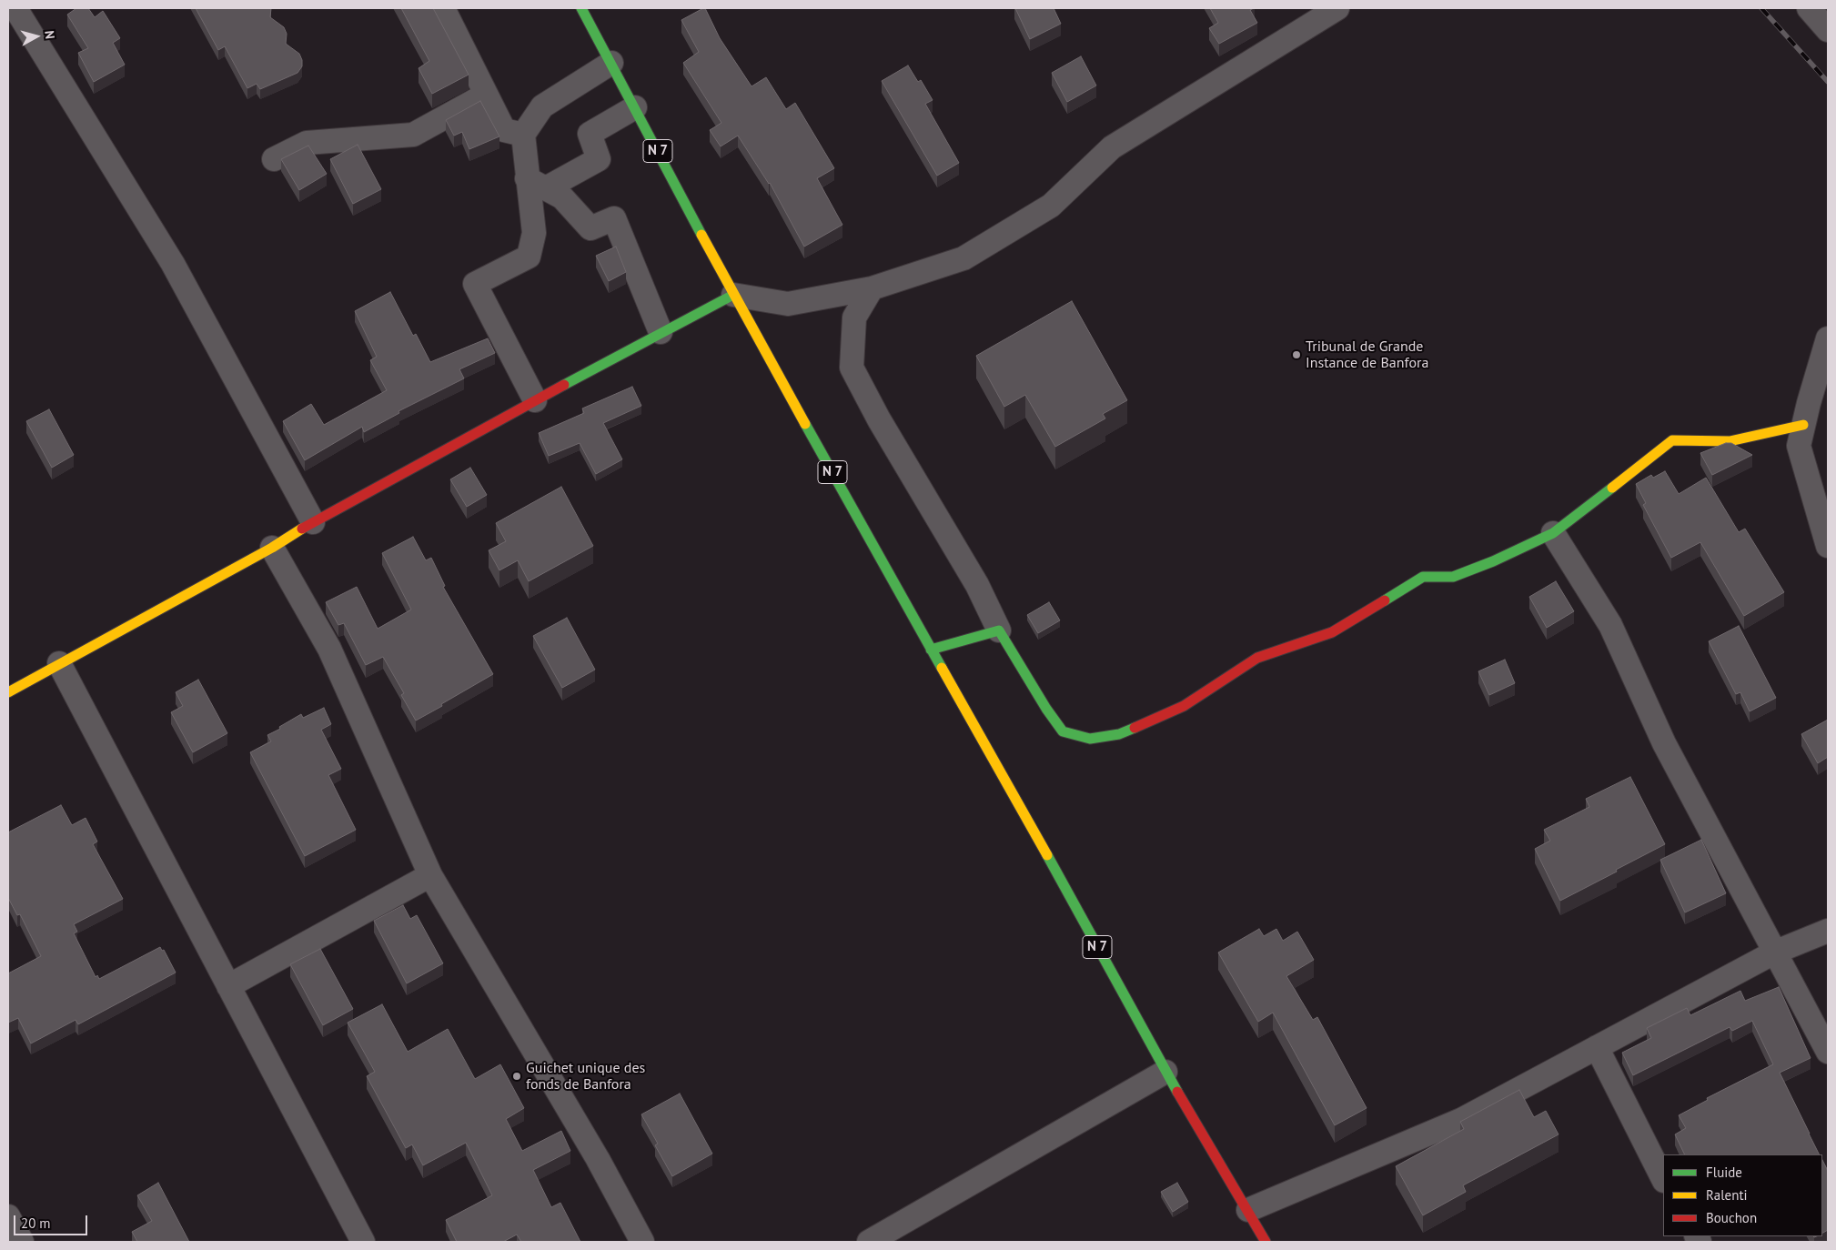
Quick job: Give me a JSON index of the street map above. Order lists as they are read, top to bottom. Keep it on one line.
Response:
{"streets":{"main road":["N 7"]},"places":["Tribunal de Grande Instance de Banfora","Guichet unique des fonds de Banfora"],"legend":["Fluide","Ralenti","Bouchon"],"scale_bar":"20 m","north":"right"}
